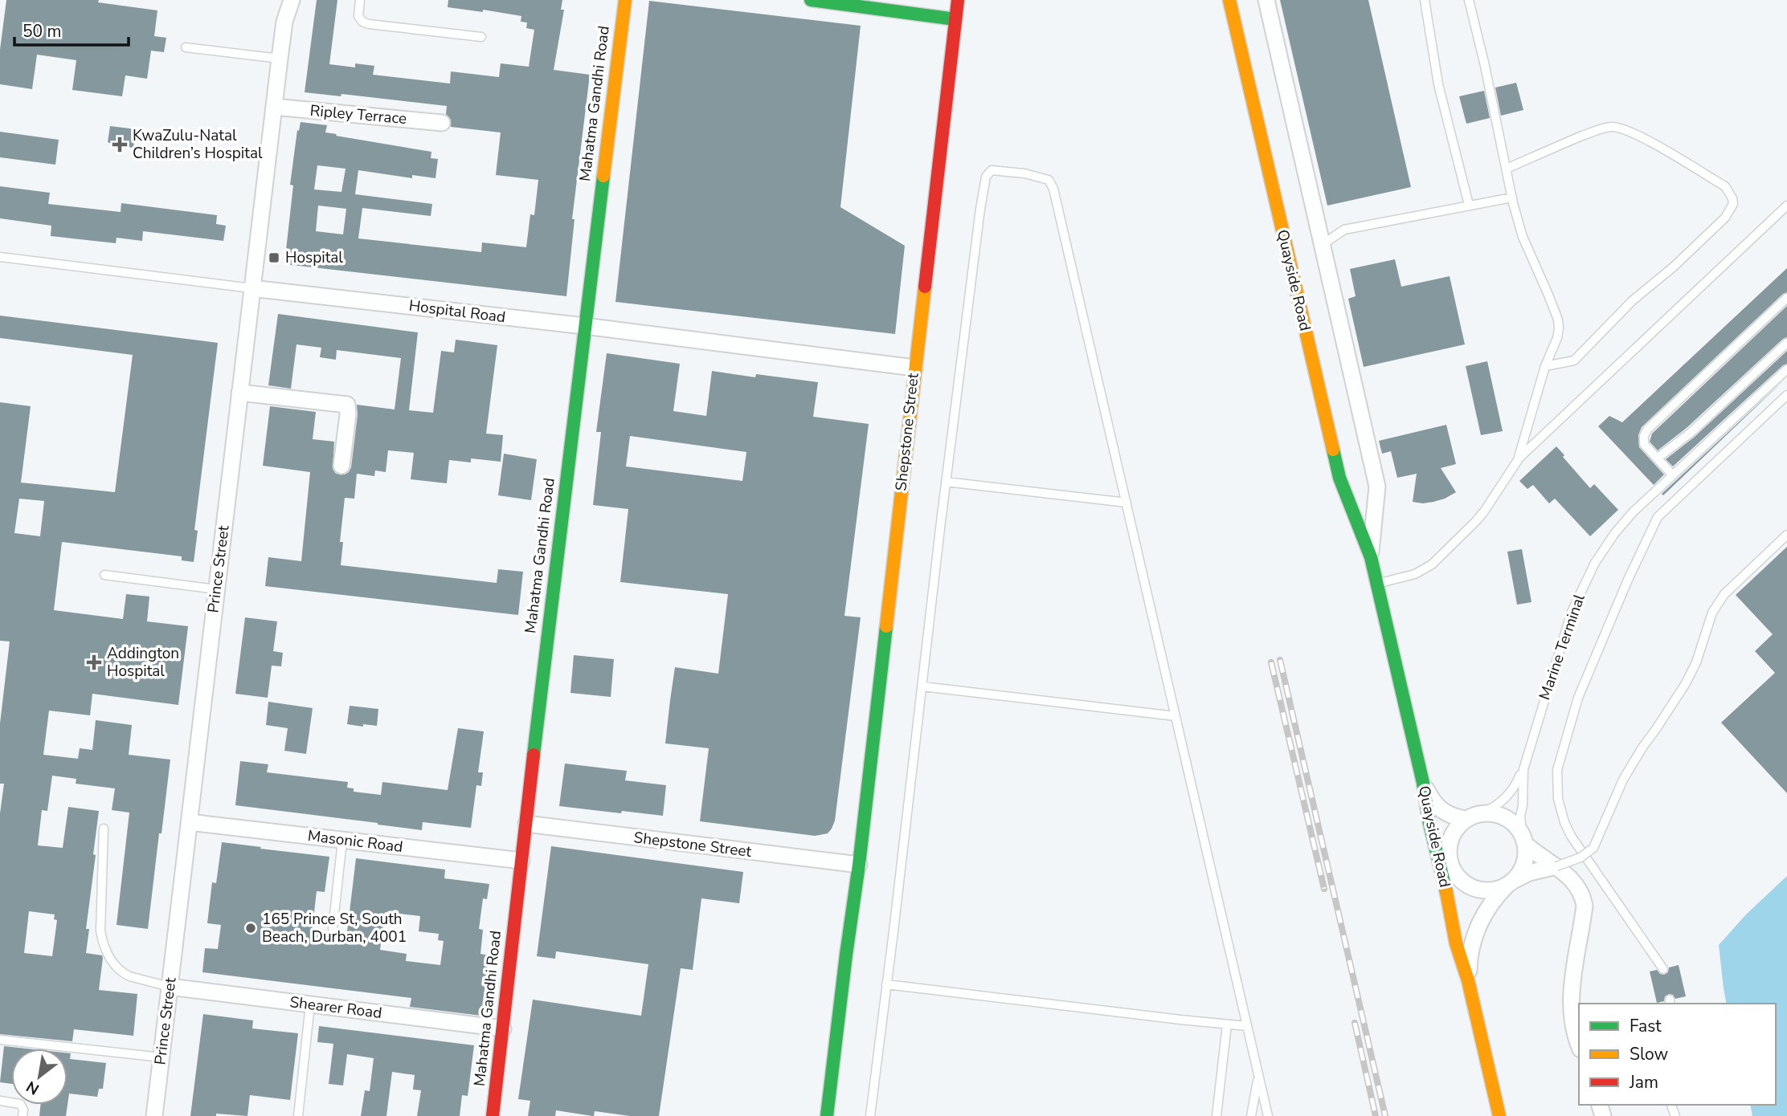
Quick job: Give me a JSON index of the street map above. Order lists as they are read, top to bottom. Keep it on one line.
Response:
{"streets":{"main road":["Mahatma Gandhi Road","Quayside Road","Shepstone Street"],"street":["Ripley Terrace","Hospital Road","Prince Street","Masonic Road","Shearer Road"],"lane":["Marine Terminal"]},"crossings":[["Mahatma Gandhi Road","Hospital Road"],["Mahatma Gandhi Road","Shepstone Street"],["Mahatma Gandhi Road","Masonic Road"],["Mahatma Gandhi Road","Shearer Road"],["Ripley Terrace","Prince Street"],["Hospital Road","Shepstone Street"],["Hospital Road","Prince Street"],["Prince Street","Masonic Road"],["Prince Street","Shearer Road"]],"places":{"health":["KwaZulu-Natal Children’s Hospital","Addington Hospital"],"transit":["Hospital"],"other":["165 Prince St, South Beach, Durban, 4001"]},"legend":["Fast","Slow","Jam"],"scale_bar":"50 m","north":"bottom left"}
